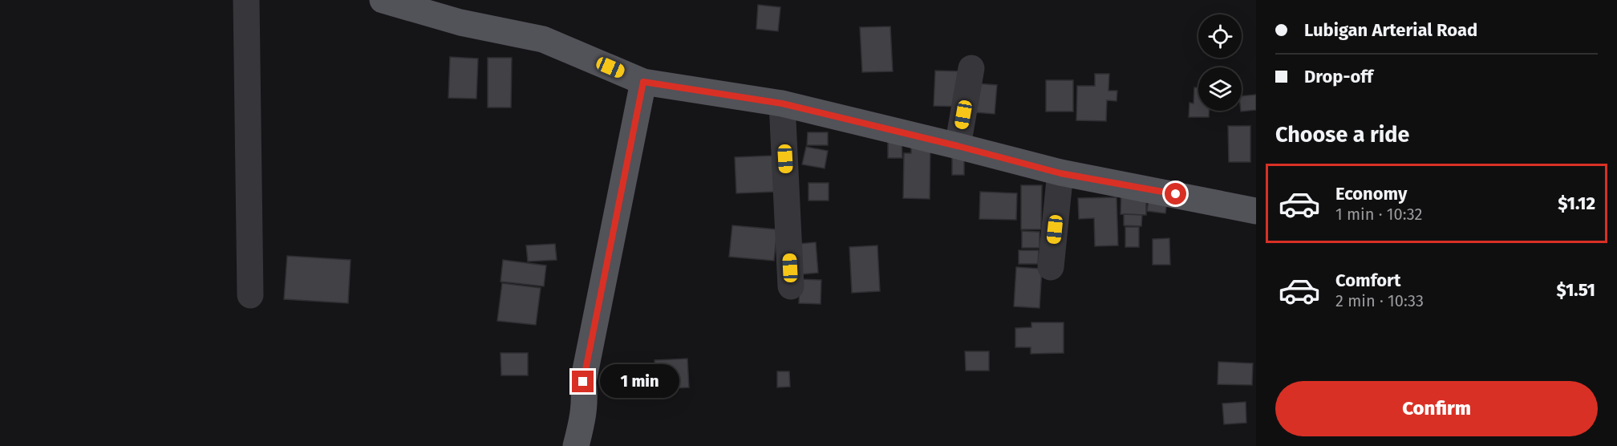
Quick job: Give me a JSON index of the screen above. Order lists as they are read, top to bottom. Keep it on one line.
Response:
{"page":{"banner":["Lubigan Arterial Road","Drop-off"],"heading":"Choose a ride","list":[{"name":"Economy","note":"1 min · 10:32","value":"$1.12"},{"name":"Comfort","note":"2 min · 10:33","value":"$1.51"}],"bubble":"1 min","buttons":"Confirm"}}
